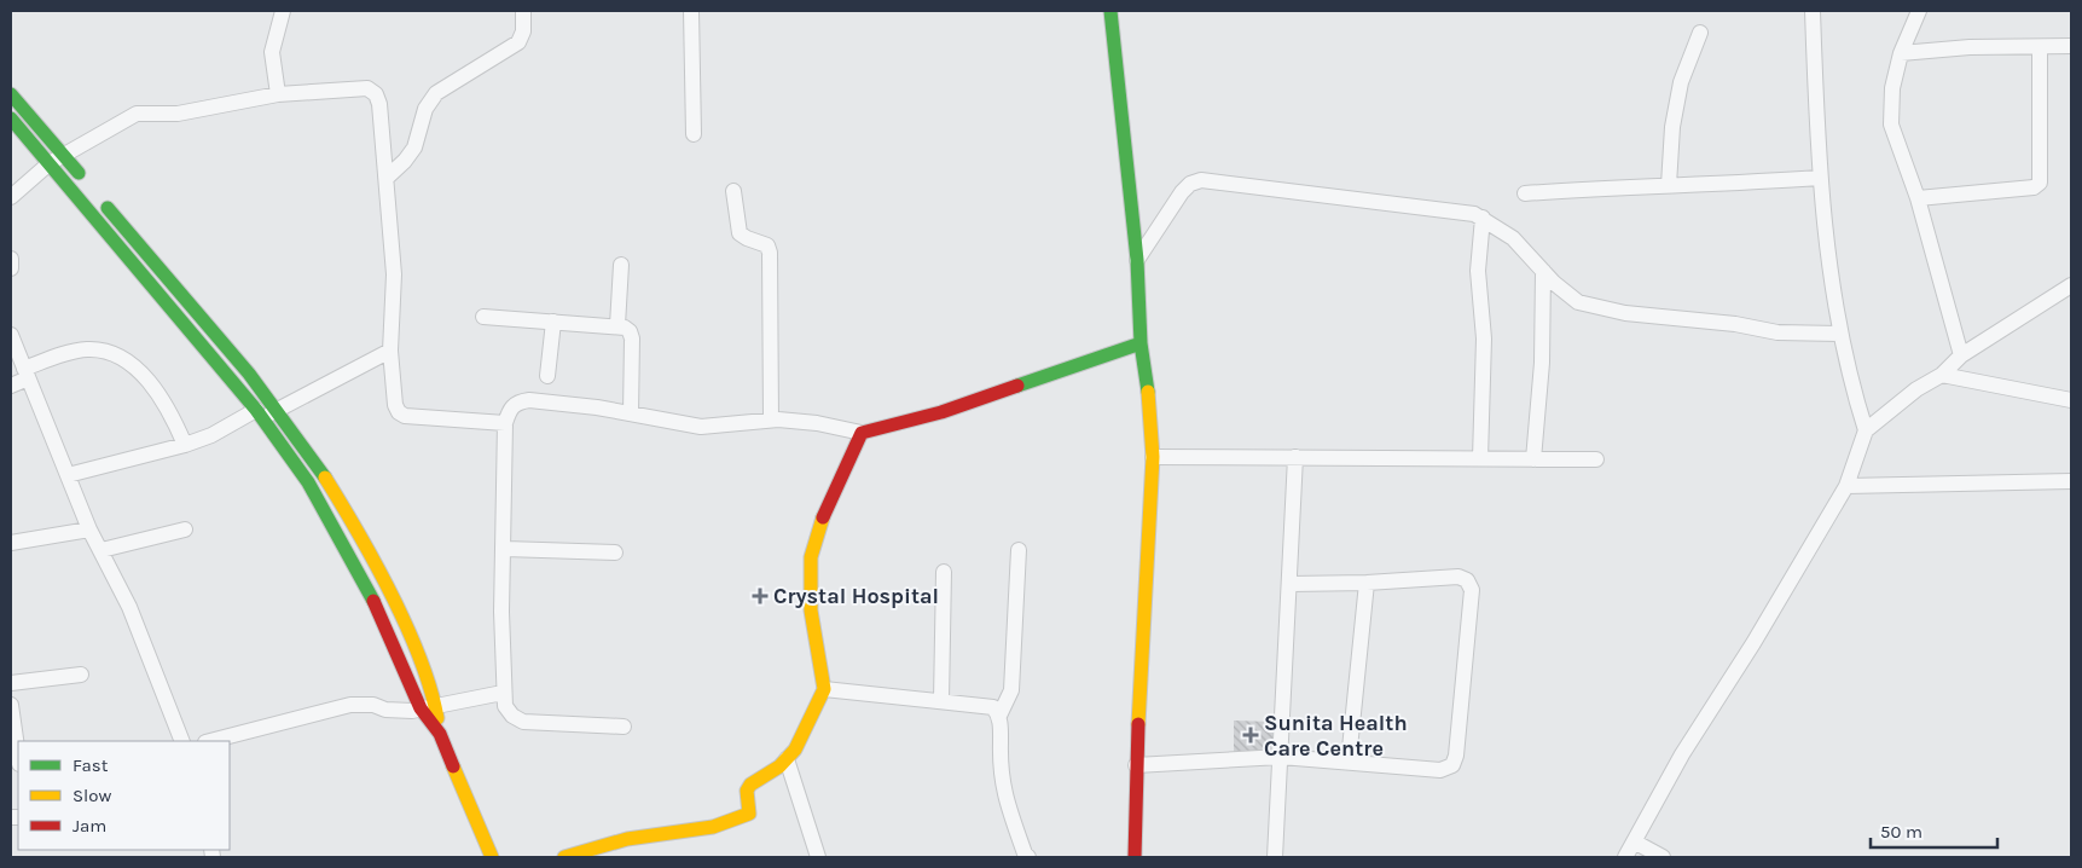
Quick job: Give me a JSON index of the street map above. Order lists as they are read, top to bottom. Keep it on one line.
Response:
{"places":{"health":["Crystal Hospital","Sunita Health Care Centre"]},"legend":["Fast","Slow","Jam"],"scale_bar":"50 m"}
